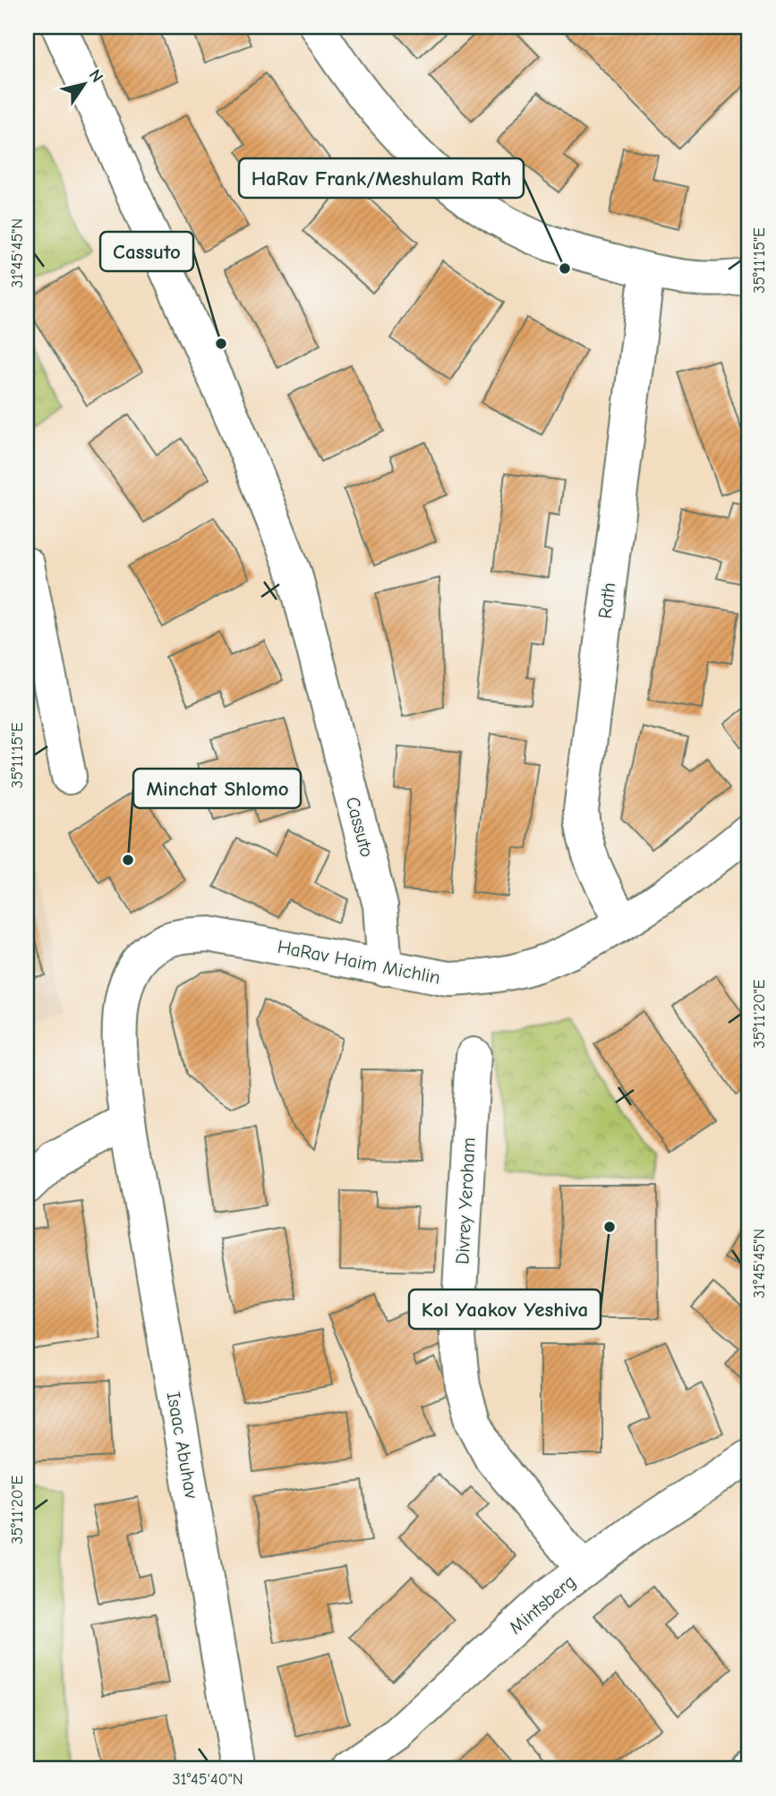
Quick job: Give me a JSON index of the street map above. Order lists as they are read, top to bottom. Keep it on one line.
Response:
{"streets":{"street":["Rath","Cassuto","HaRav Haim Michlin","Divrey Yeroham","Isaac Abuhav","Mintsberg"]},"crossings":[["Rath","HaRav Haim Michlin"],["Cassuto","HaRav Haim Michlin"],["HaRav Haim Michlin","Isaac Abuhav"],["Divrey Yeroham","Mintsberg"]],"places":["HaRav Frank/Meshulam Rath","Cassuto","Minchat Shlomo","Kol Yaakov Yeshiva"],"north":"top right","coordinates":["31°45'45\"N","35°11'15\"E","35°11'20\"E","31°45'40\"N"]}
